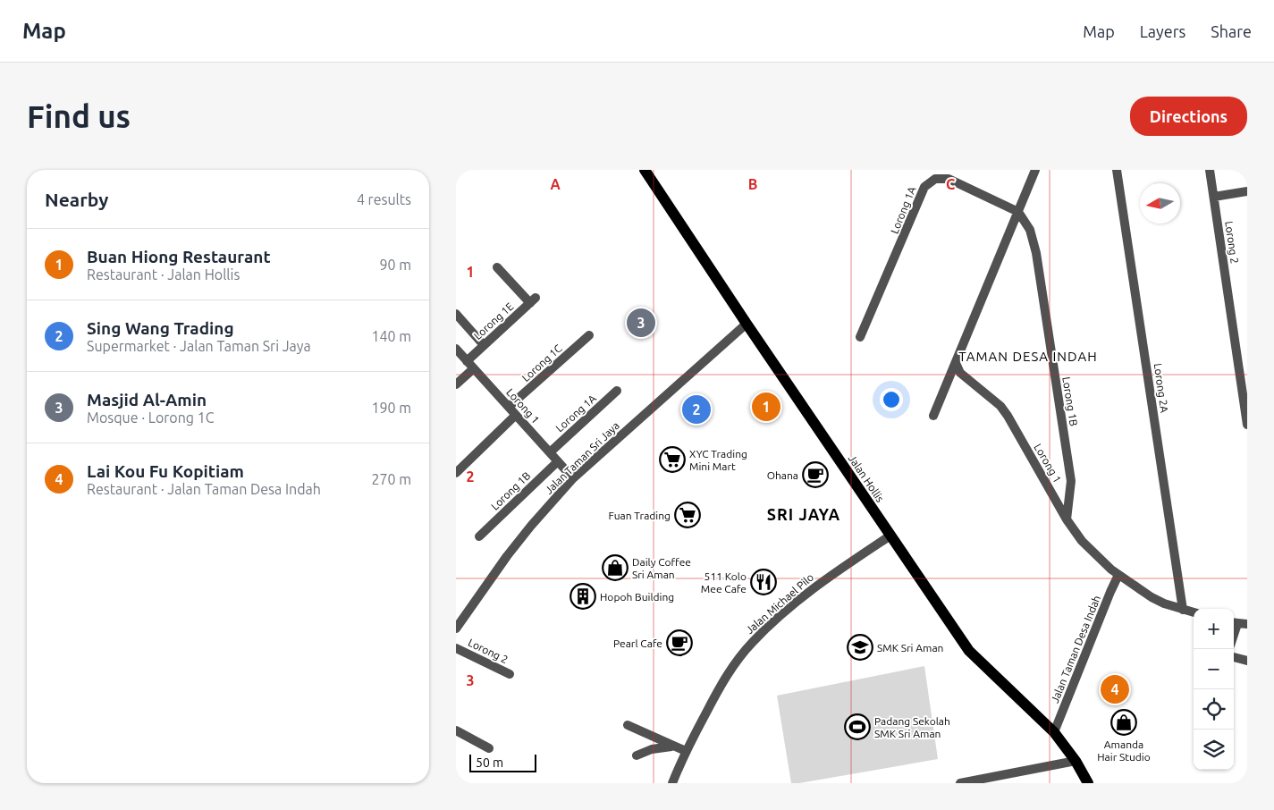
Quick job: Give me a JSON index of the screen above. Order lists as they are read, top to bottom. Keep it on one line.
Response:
{"streets":{"main road":["Jalan Hollis"],"street":["Lorong 1A","Lorong 2","Lorong 1E","Lorong 1C","Lorong 2A","Lorong 1B","Lorong 1","Jalan Taman Sri Jaya","Jalan Michael Pilo","Jalan Taman Desa Indah"]},"crossings":[["Lorong 1A","Lorong 1B"],["Lorong 1A","Lorong 1"],["Lorong 1E","Lorong 1"],["Lorong 1C","Lorong 1"],["Lorong 1B","Lorong 1"],["Lorong 1","Jalan Taman Sri Jaya"],["Lorong 1","Jalan Taman Desa Indah"],["Jalan Taman Sri Jaya","Jalan Hollis"],["Jalan Hollis","Jalan Michael Pilo"],["Jalan Hollis","Jalan Taman Desa Indah"]],"districts":["TAMAN DESA INDAH","SRI JAYA"],"places":{"supermarket":["XYC Trading Mini Mart","Fuan Trading"],"cafe":["Ohana","Pearl Cafe"],"shop":["Daily Coffee Sri Aman","Amanda Hair Studio"],"restaurant":["511 Kolo Mee Cafe"],"building":["Hopoh Building"],"school or university":["SMK Sri Aman"],"sports":["Padang Sekolah SMK Sri Aman"]},"scale_bar":"50 m","north":"left","page":{"header":"Map","nav":["Map","Layers","Share"],"buttons":"Directions","title":"Find us","heading":["Nearby","4 results"],"list":[{"mark":"1","name":"Buan Hiong Restaurant","note":"Restaurant · Jalan Hollis","value":"90 m"},{"mark":"2","name":"Sing Wang Trading","note":"Supermarket · Jalan Taman Sri Jaya","value":"140 m"},{"mark":"3","name":"Masjid Al-Amin","note":"Mosque · Lorong 1C","value":"190 m"},{"mark":"4","name":"Lai Kou Fu Kopitiam","note":"Restaurant · Jalan Taman Desa Indah","value":"270 m"}],"pins":["3","1","2","4"],"map_buttons":["+","−"],"scale":"50 m"},"grid":{"columns":["A","B","C"],"rows":["1","2","3"]}}
